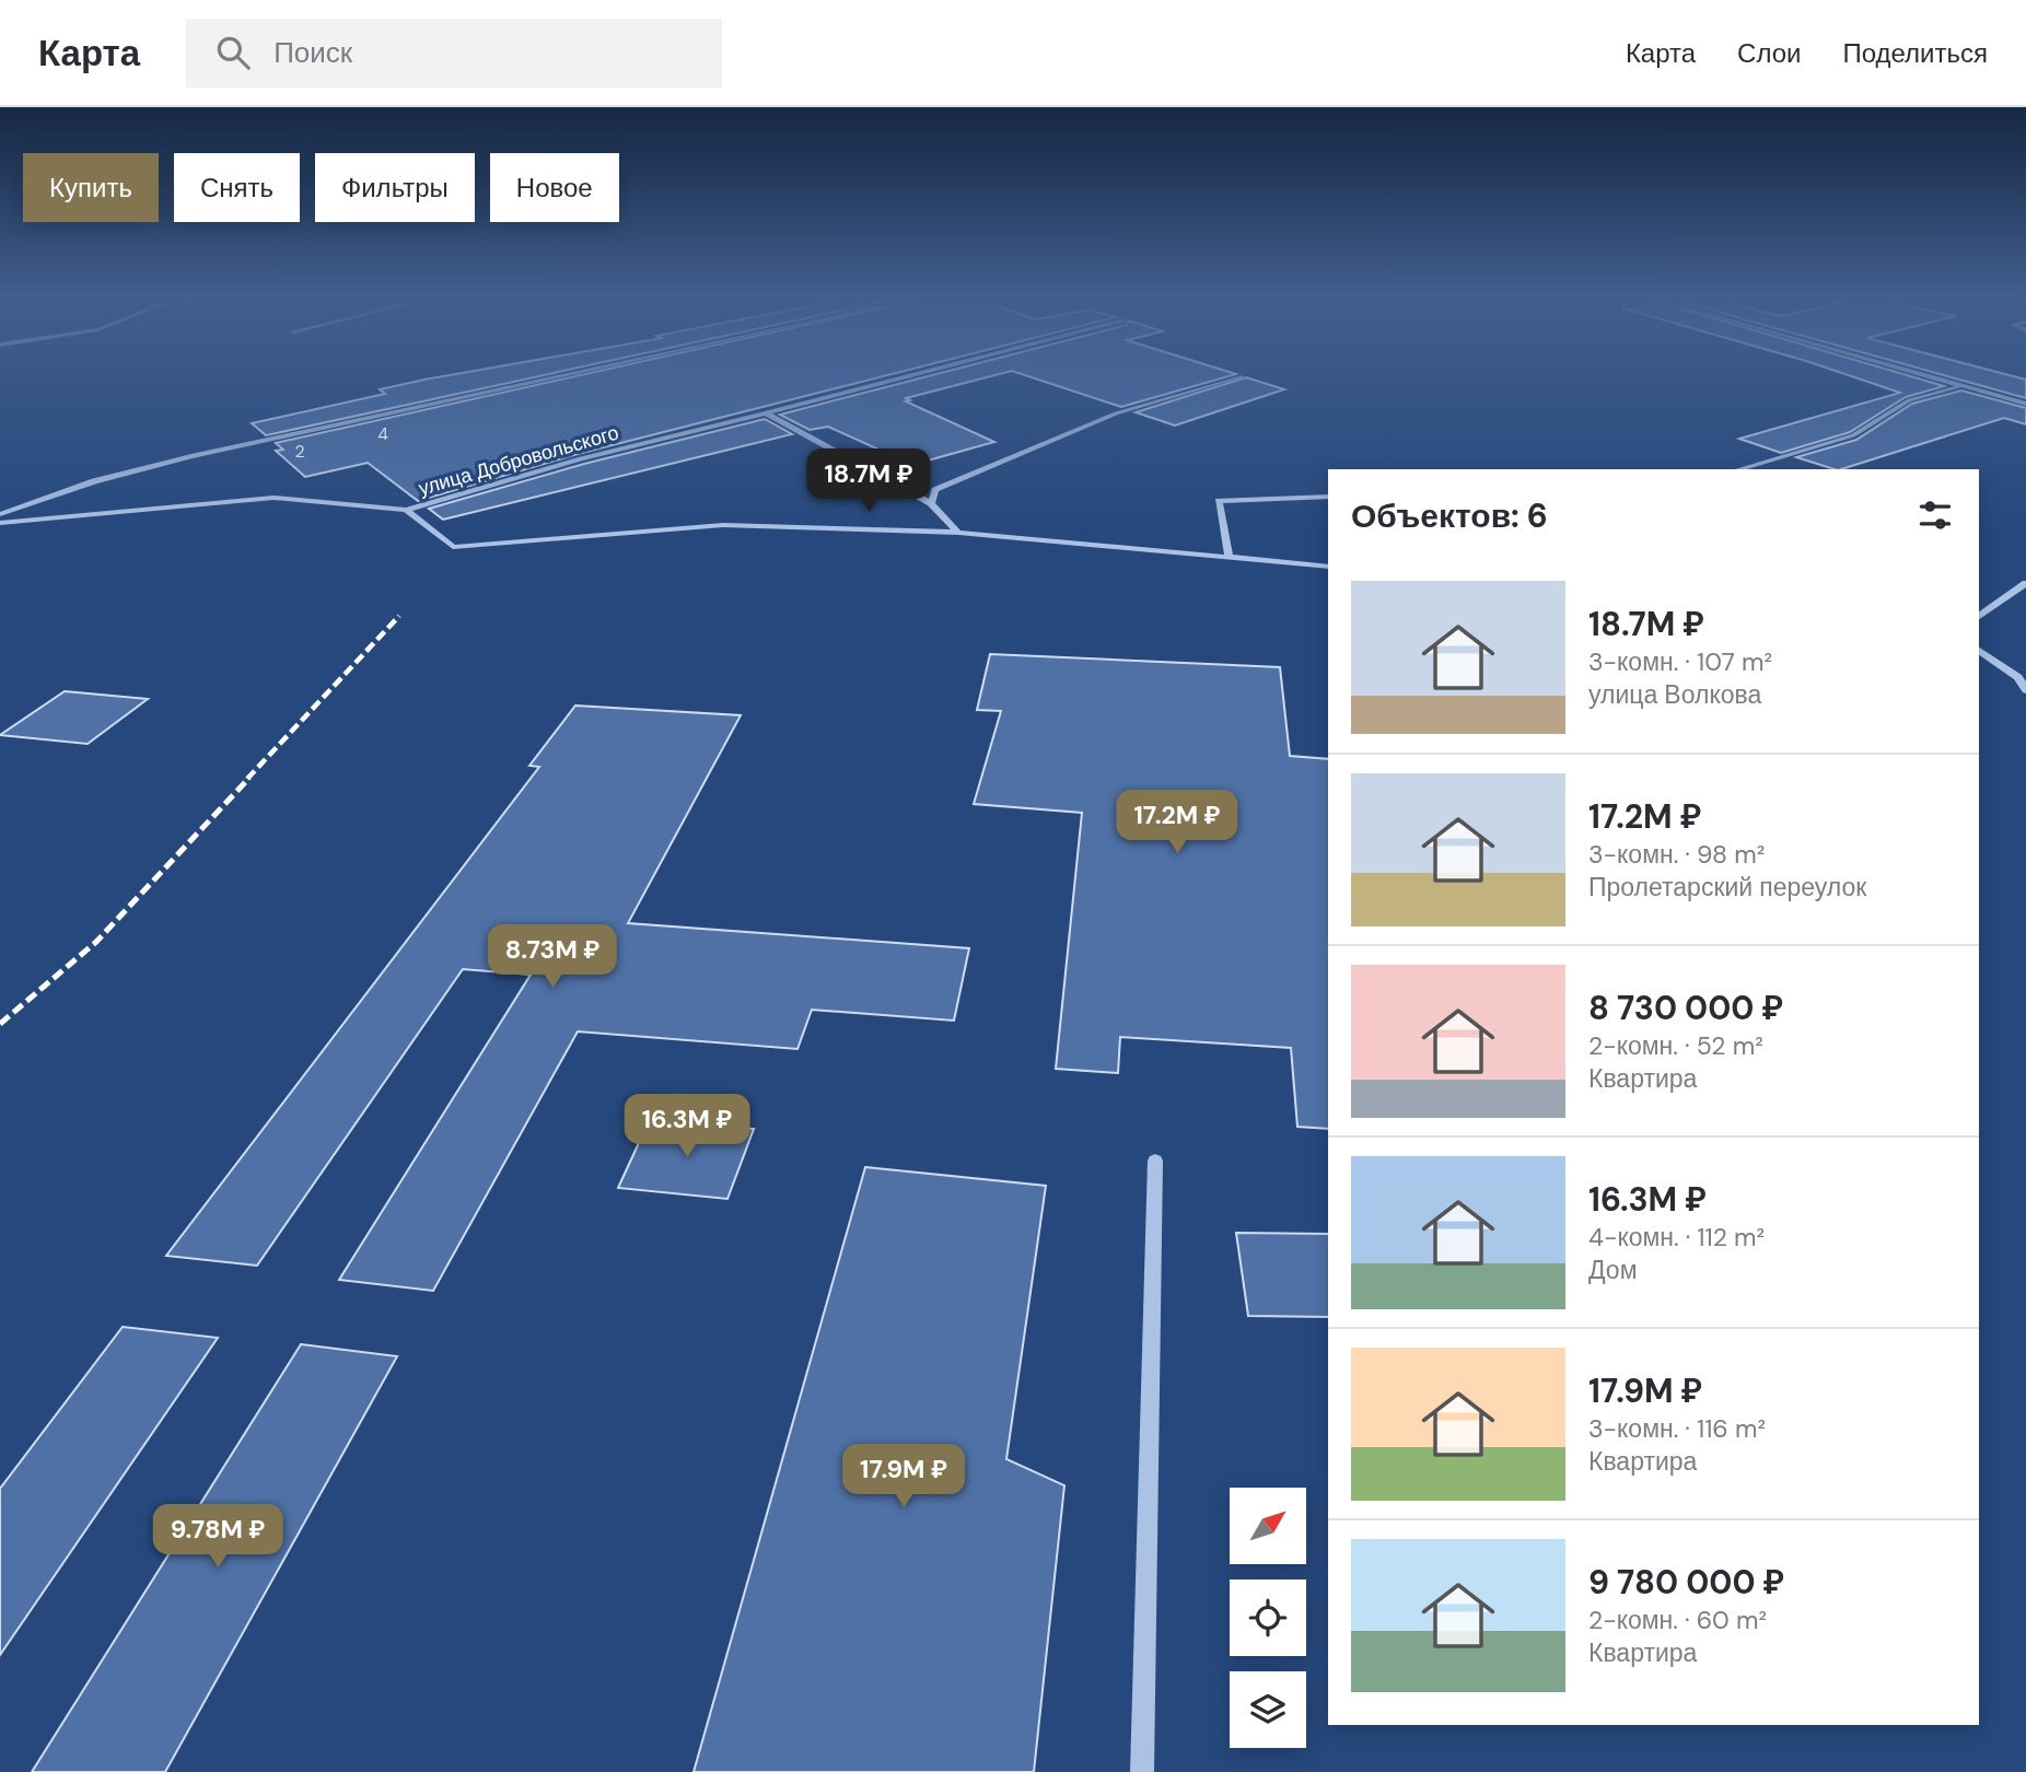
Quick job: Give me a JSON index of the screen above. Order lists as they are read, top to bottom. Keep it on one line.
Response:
{"streets":{"street":["улица Добровольского"]},"house_numbers":["4","2"],"north":"top right","page":{"header":"Карта","search":"Поиск","nav":["Карта","Слои","Поделиться"],"chip":["Купить","Снять","Фильтры","Новое"],"price":["18.7M ₽","17.2M ₽","8.73M ₽","16.3M ₽","17.9M ₽","9.78M ₽"],"heading":"Объектов: 6","list":[{"name":"18.7M ₽","note":"3-комн. · 107 m² · улица Волкова"},{"name":"17.2M ₽","note":"3-комн. · 98 m² · Пролетарский переулок"},{"name":"8 730 000 ₽","note":"2-комн. · 52 m² · Квартира"},{"name":"16.3M ₽","note":"4-комн. · 112 m² · Дом"},{"name":"17.9M ₽","note":"3-комн. · 116 m² · Квартира"},{"name":"9 780 000 ₽","note":"2-комн. · 60 m² · Квартира"}]}}
